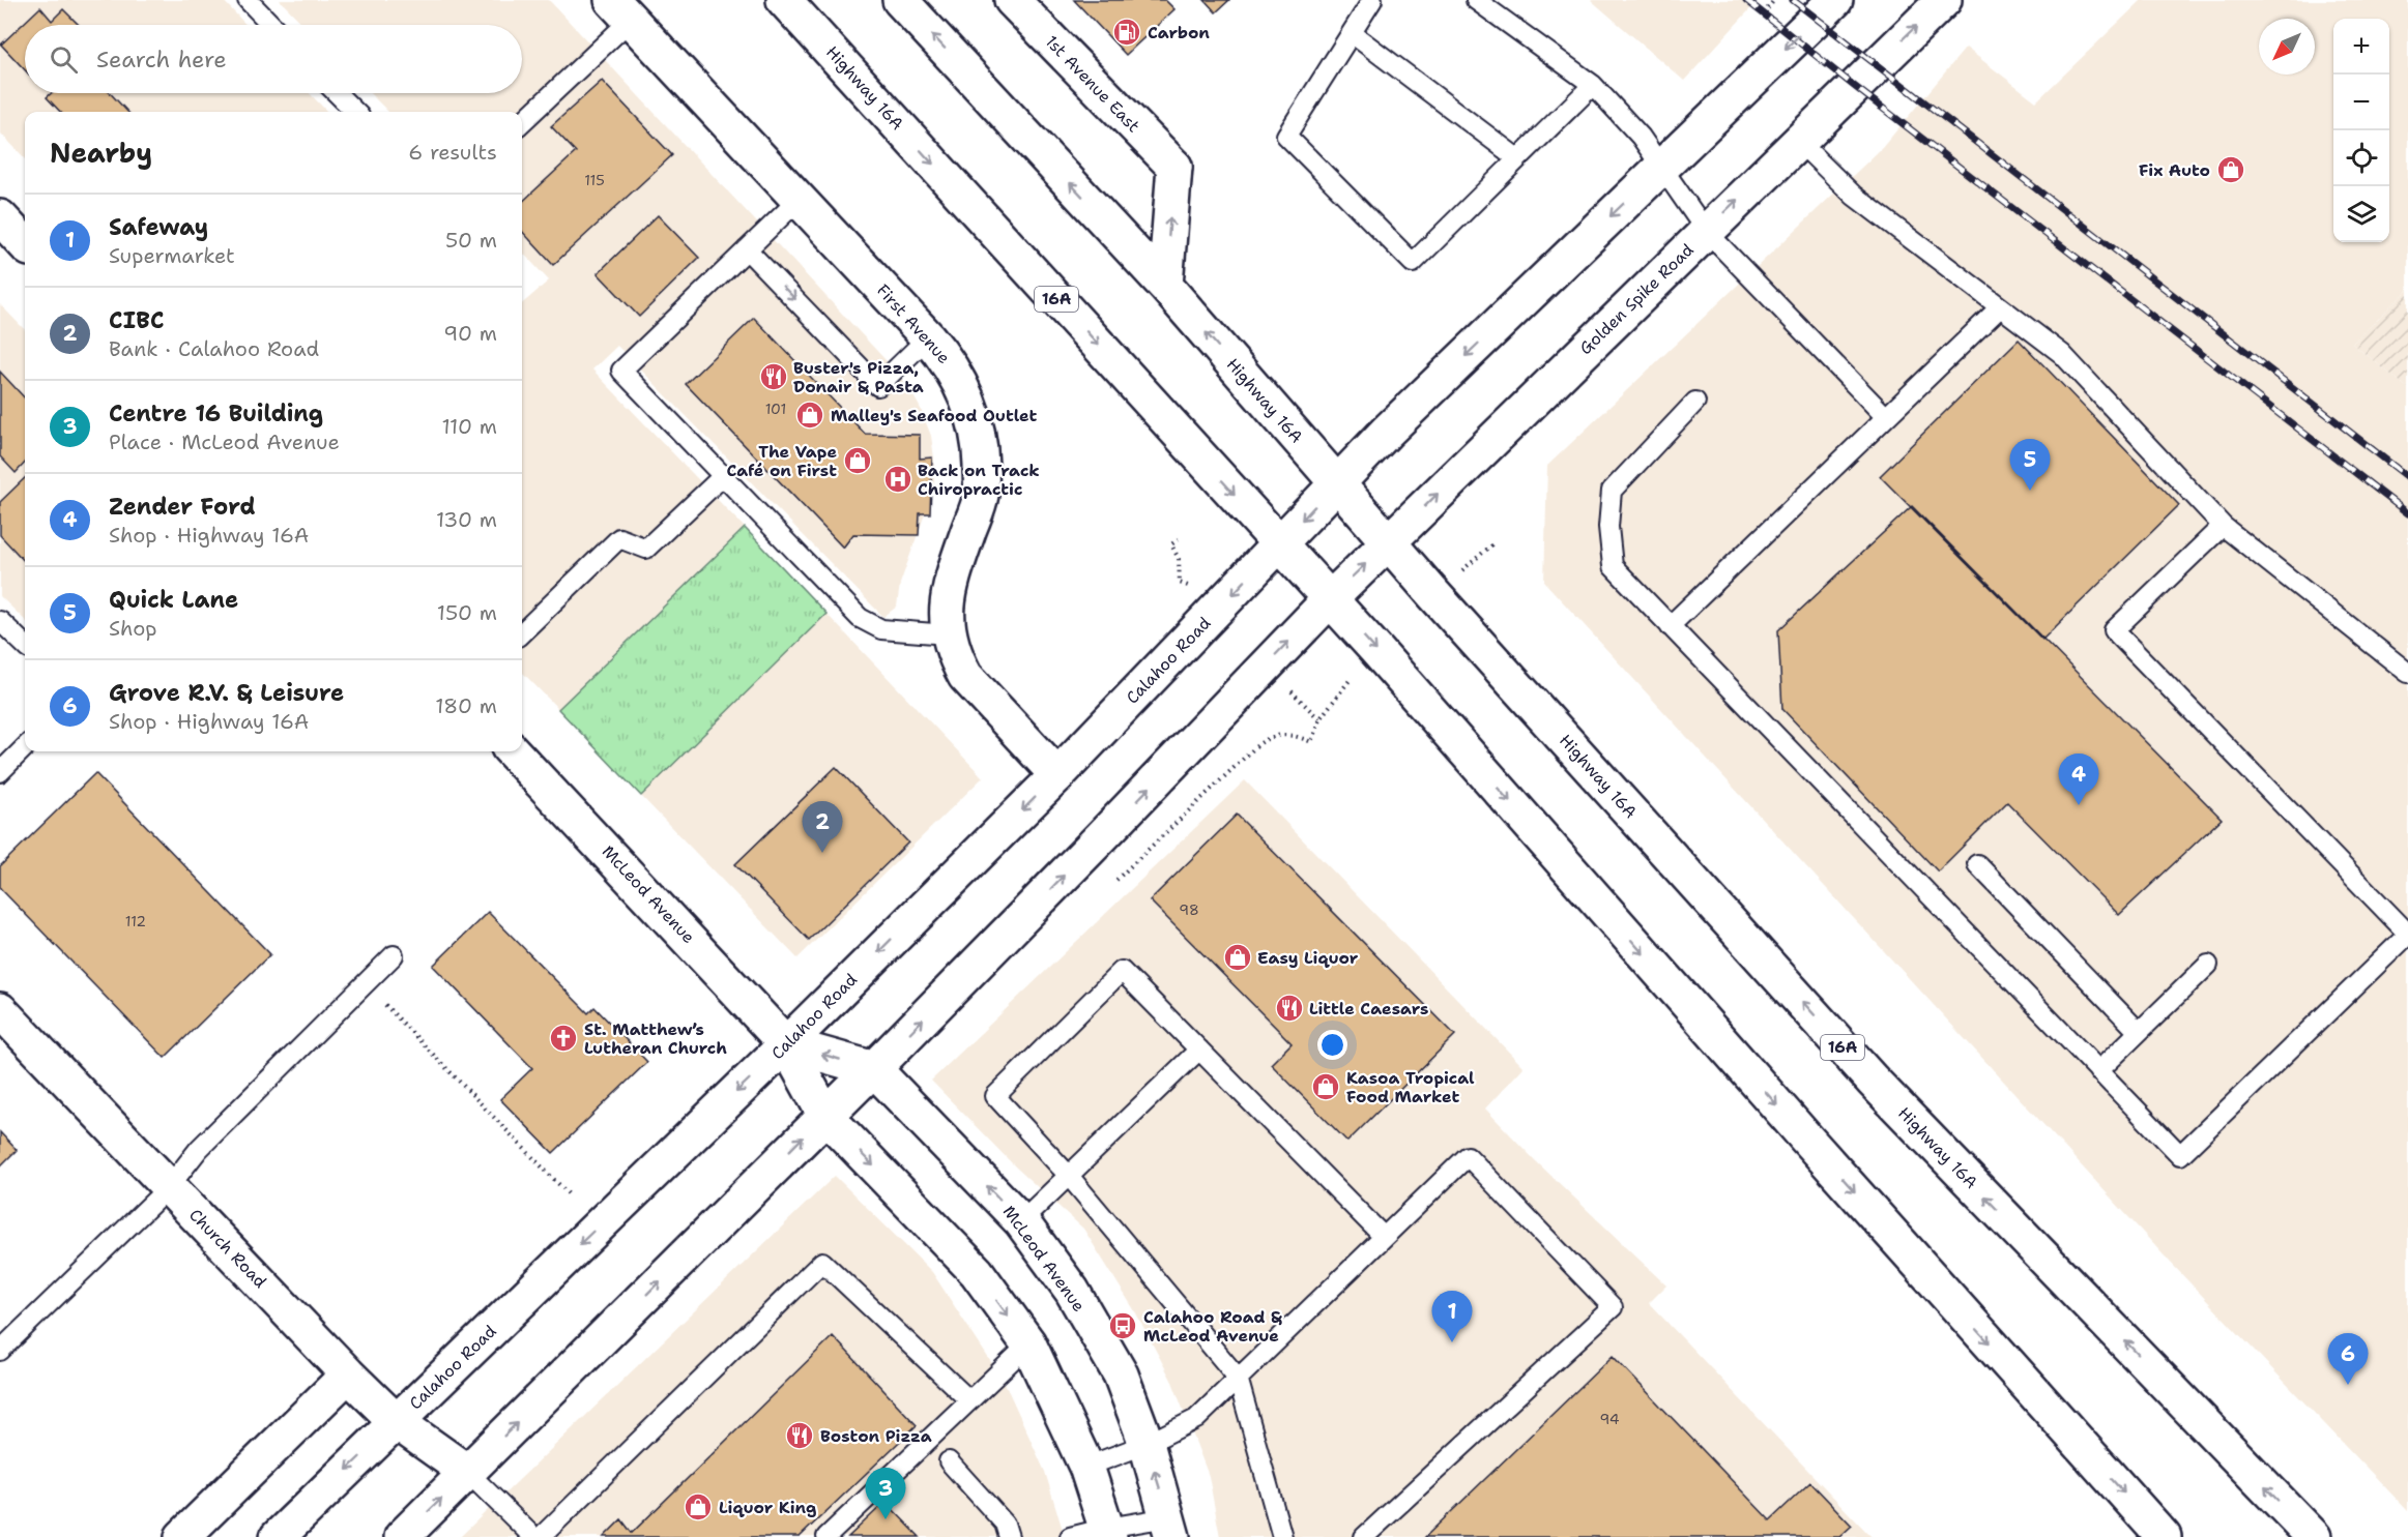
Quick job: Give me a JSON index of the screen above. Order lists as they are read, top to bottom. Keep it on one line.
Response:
{"streets":{"main road":["1st Avenue East","Highway 16A","16A","Golden Spike Road","First Avenue","Calahoo Road","McLeod Avenue","Church Road"]},"crossings":[["1st Avenue East","Highway 16A"],["Highway 16A","Golden Spike Road"],["Highway 16A","Calahoo Road"],["First Avenue","Calahoo Road"],["Calahoo Road","McLeod Avenue"],["Calahoo Road","Church Road"]],"one_way":["1st Avenue East"],"places":{"fuel station":["Carbon"],"shop":["Fix Auto","Malley's Seafood Outlet","The Vape Café on First","Easy Liquor","Kasoa Tropical Food Market","Liquor King"],"restaurant":["Buster's Pizza, Donair & Pasta","Little Caesars","Boston Pizza"],"hospital":["Back on Track Chiropractic"],"church":["St. Matthew’s Lutheran Church"],"bus stop":["Calahoo Road & McLeod Avenue"]},"house_numbers":["115","101","98","112","94"],"north":"bottom left","page":{"map_buttons":["+","−"],"search":"Search here","heading":["Nearby","6 results"],"list":[{"mark":"1","name":"Safeway","note":"Supermarket","value":"50 m"},{"mark":"2","name":"CIBC","note":"Bank · Calahoo Road","value":"90 m"},{"mark":"3","name":"Centre 16 Building","note":"Place · McLeod Avenue","value":"110 m"},{"mark":"4","name":"Zender Ford","note":"Shop · Highway 16A","value":"130 m"},{"mark":"5","name":"Quick Lane","note":"Shop","value":"150 m"},{"mark":"6","name":"Grove R.V. & Leisure","note":"Shop · Highway 16A","value":"180 m"}],"pins":["5","4","2","1","6","3"]}}
